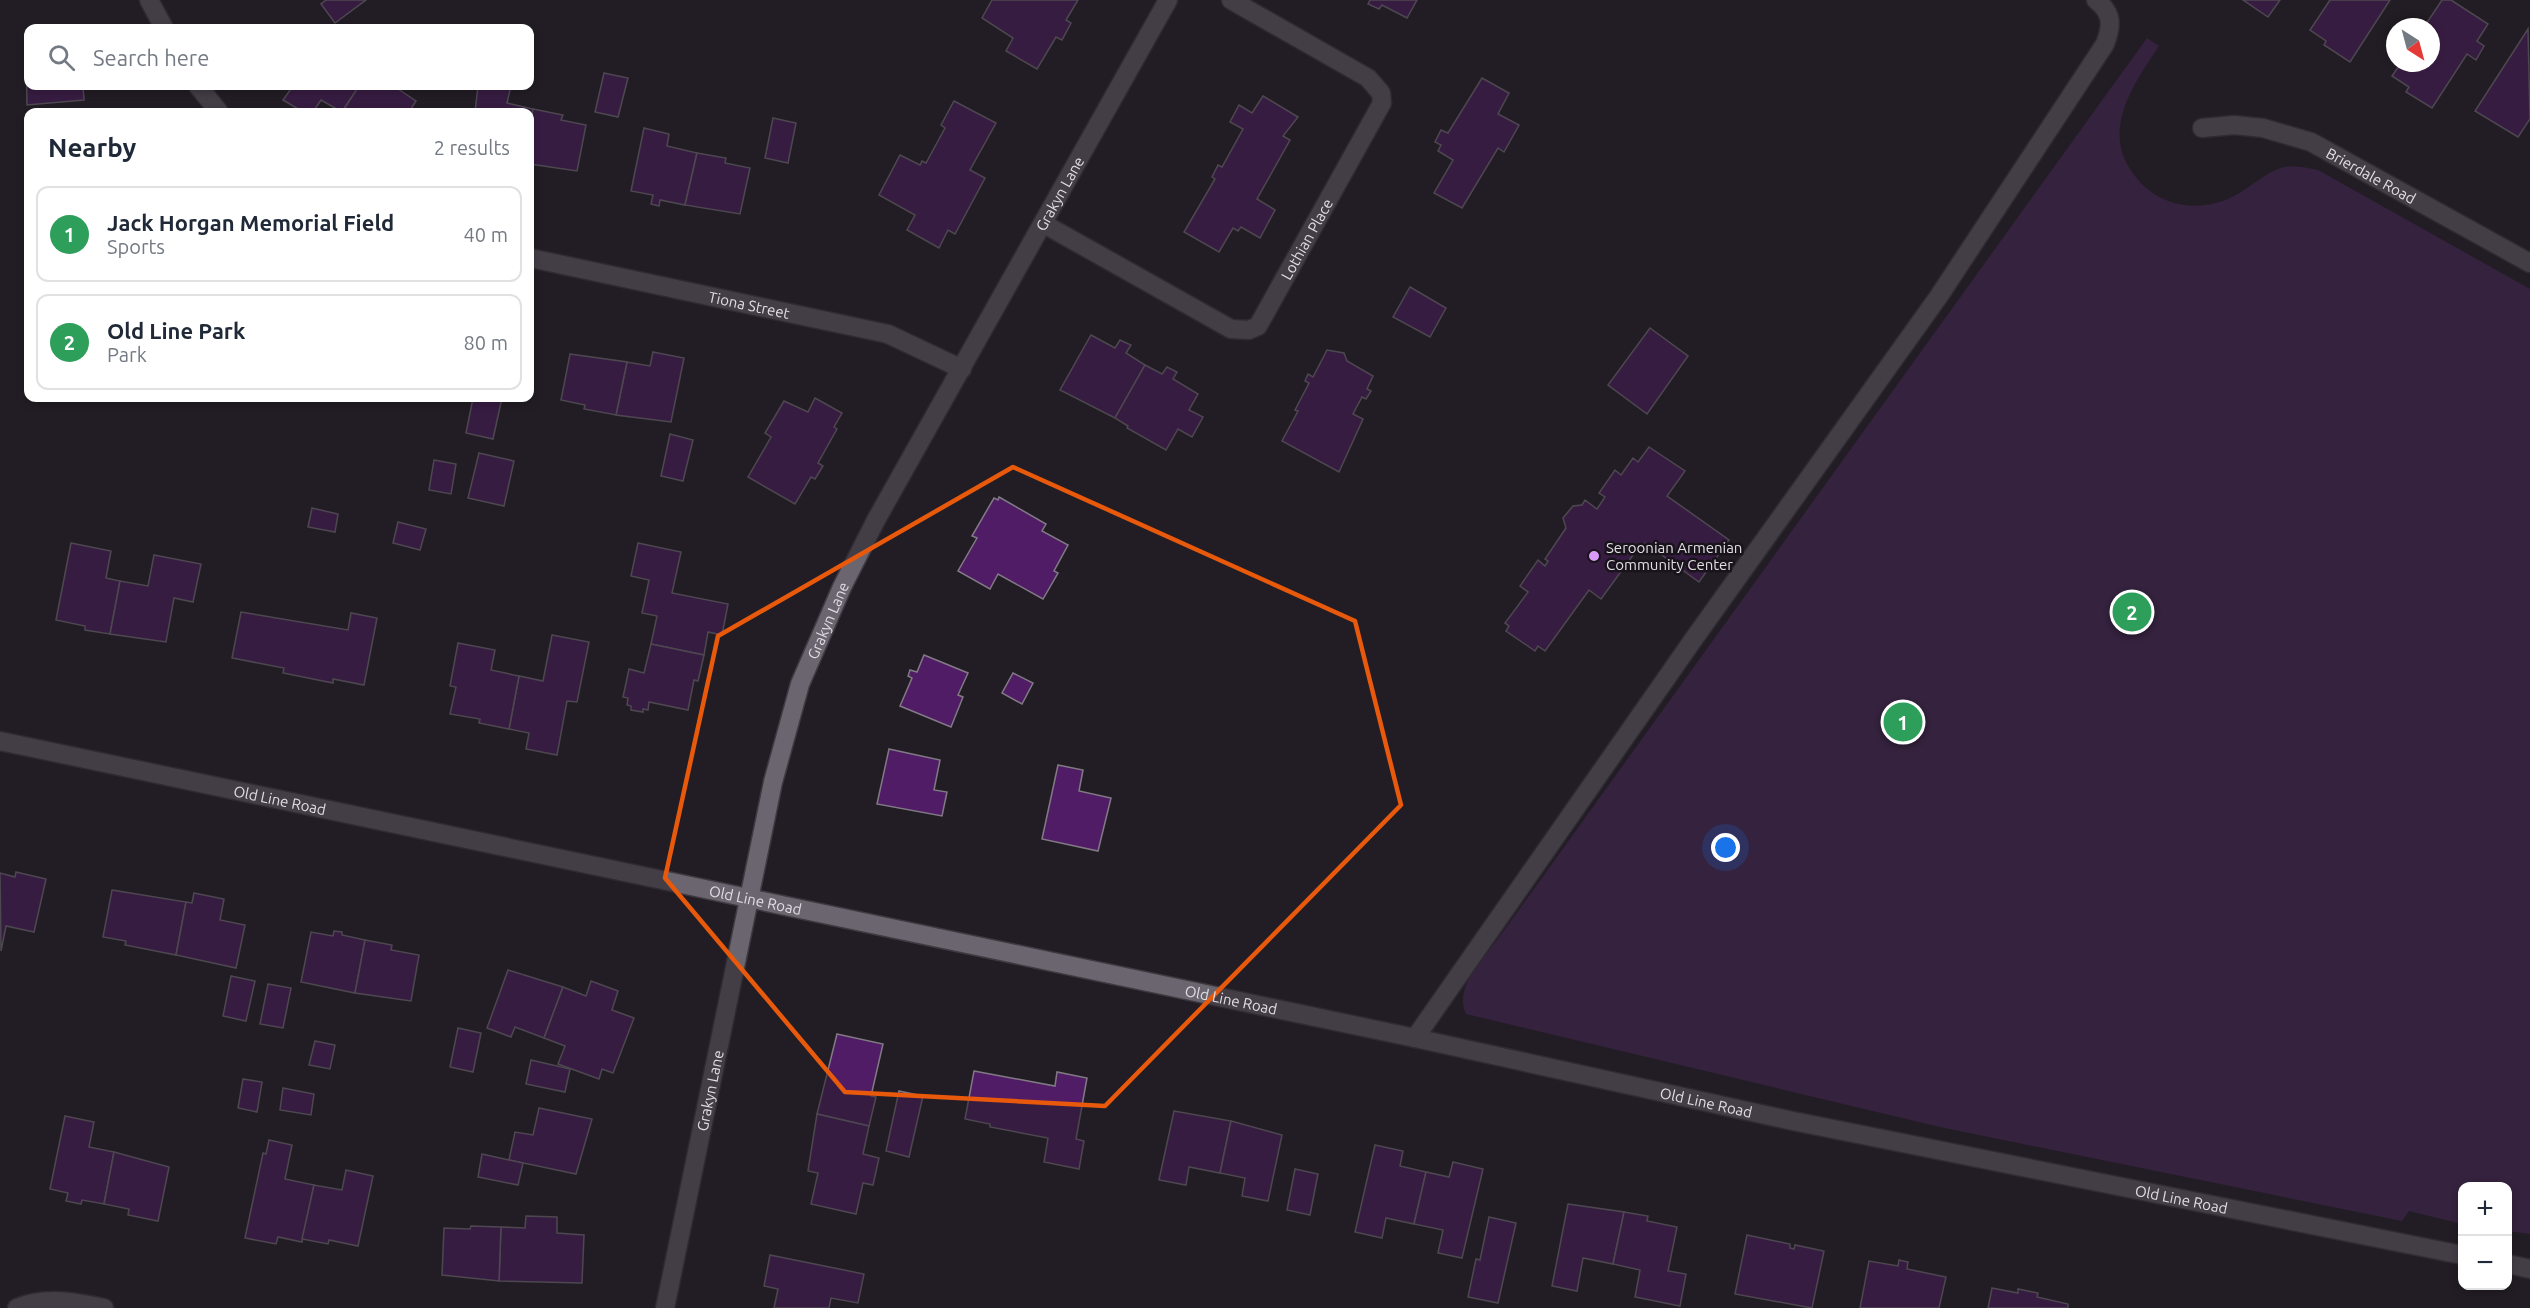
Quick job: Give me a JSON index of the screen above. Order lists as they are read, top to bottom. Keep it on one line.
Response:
{"streets":{"street":["Brierdale Road","Grakyn Lane","Lothian Place","Tiona Street","Old Line Road"]},"crossings":[["Grakyn Lane","Lothian Place"],["Grakyn Lane","Tiona Street"],["Grakyn Lane","Old Line Road"]],"places":["Seroonian Armenian Community Center"],"north":"bottom right","page":{"search":"Search here","heading":["Nearby","2 results"],"list":[{"mark":"1","name":"Jack Horgan Memorial Field","note":"Sports","value":"40 m"},{"mark":"2","name":"Old Line Park","note":"Park","value":"80 m"}],"pins":["2","1"],"map_buttons":["+","−"]}}
